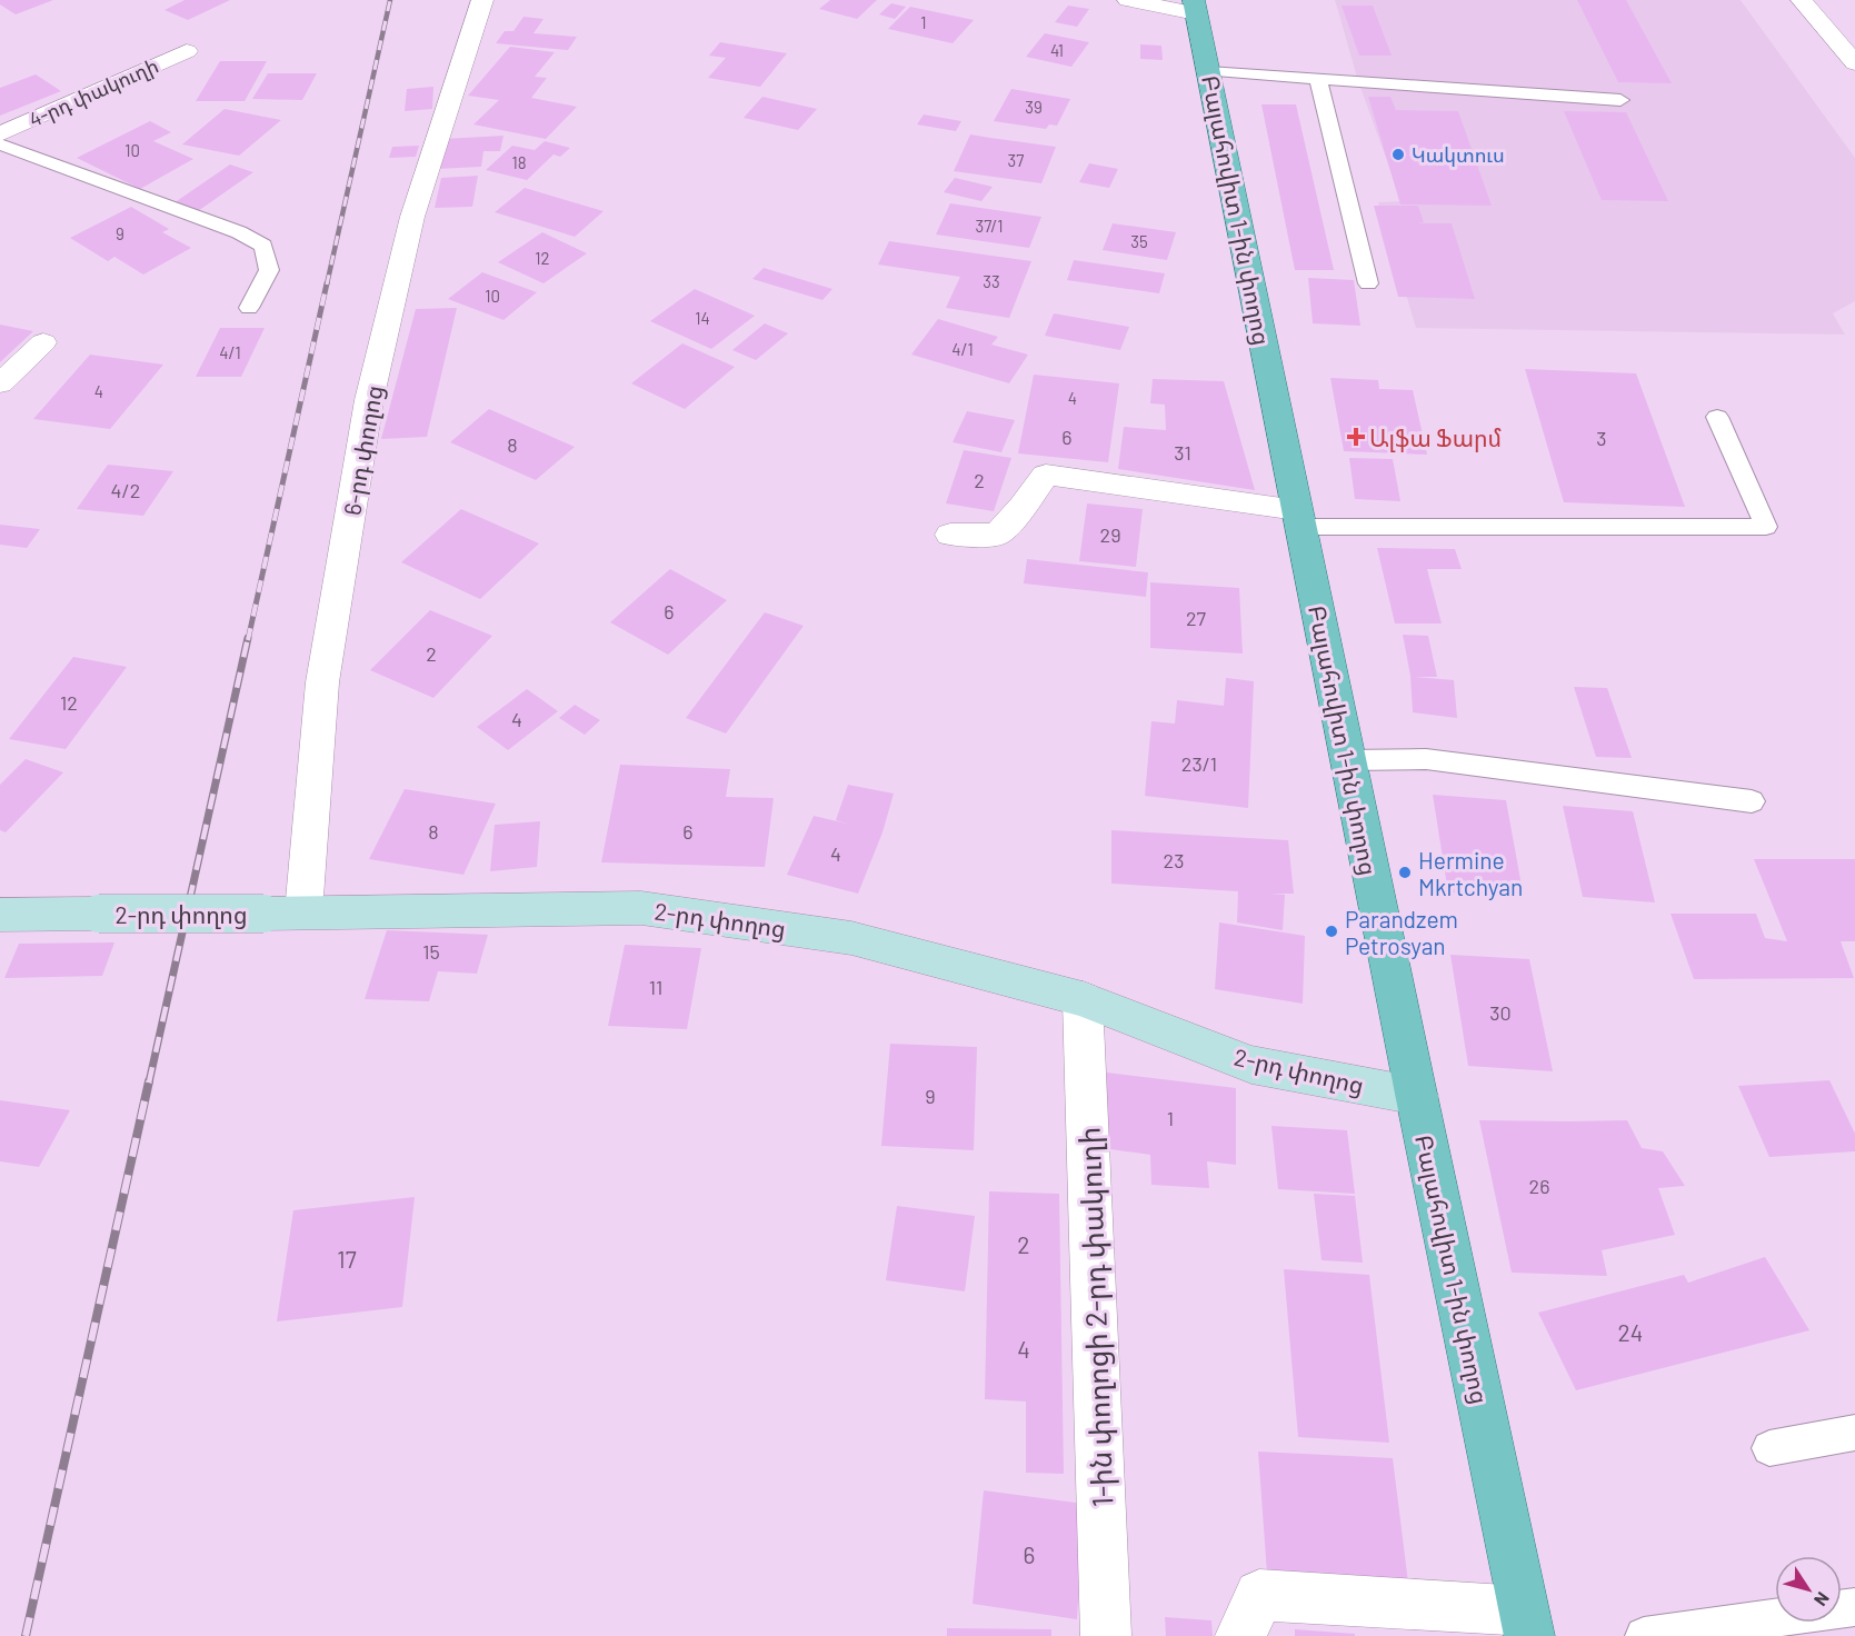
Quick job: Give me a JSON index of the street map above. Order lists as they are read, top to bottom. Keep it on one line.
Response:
{"streets":{"main road":["Բալահովիտ 1-ին փողոց"],"street":["4-րդ փակուղի","6-րդ փողոց","2-րդ փողոց","1-ին փողոցի 2-րդ փակուղի"]},"crossings":[["Բալահովիտ 1-ին փողոց","2-րդ փողոց"],["6-րդ փողոց","2-րդ փողոց"],["2-րդ փողոց","1-ին փողոցի 2-րդ փակուղի"]],"places":{"other":["Կակտուս","Hermine Mkrtchyan","Parandzem Petrosyan"],"health":["Ալֆա Ֆարմ"]},"house_numbers":["1","41","39","10","37","18","37/1","9","35","12","33","10","14","4/1","4/1","4","4","6","3","8","31","2","4/2","29","6","27","2","12","4","23/1","8","6","4","23","15","11","30","9","1","26","2","17","24","4","6"],"north":"bottom right"}
